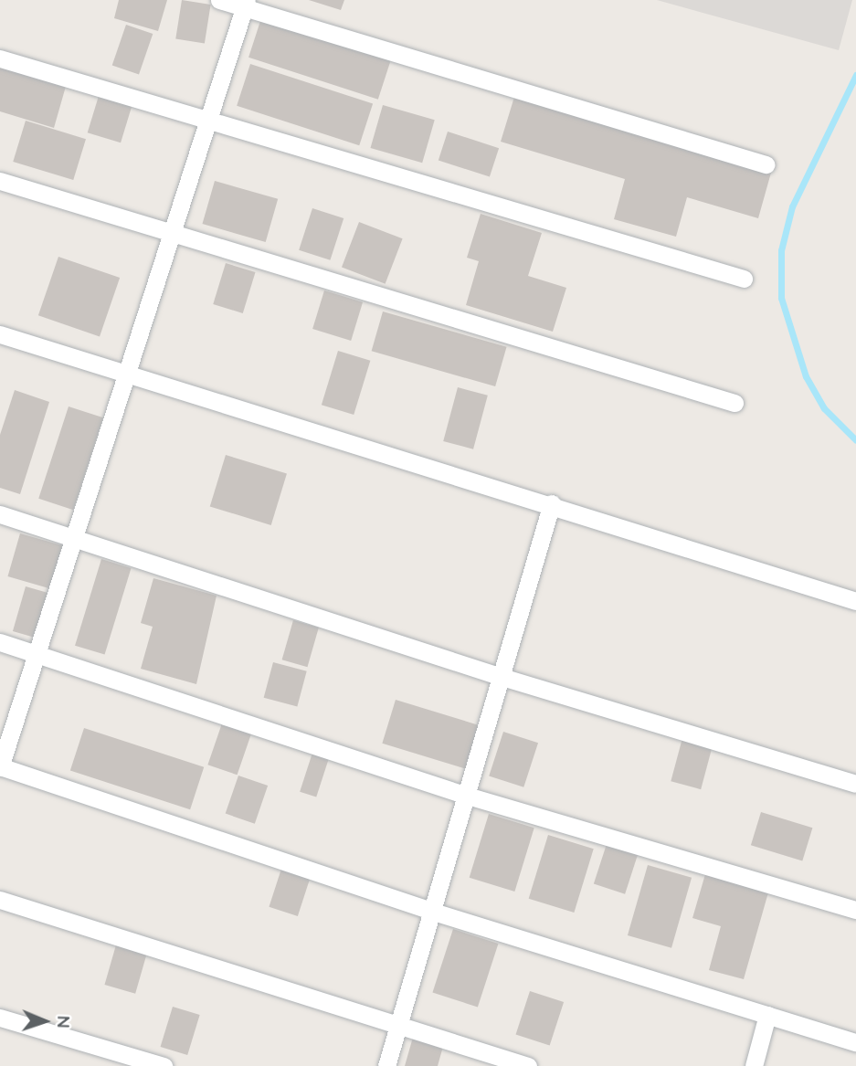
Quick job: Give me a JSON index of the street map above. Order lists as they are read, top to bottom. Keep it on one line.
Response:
{"north":"right"}
